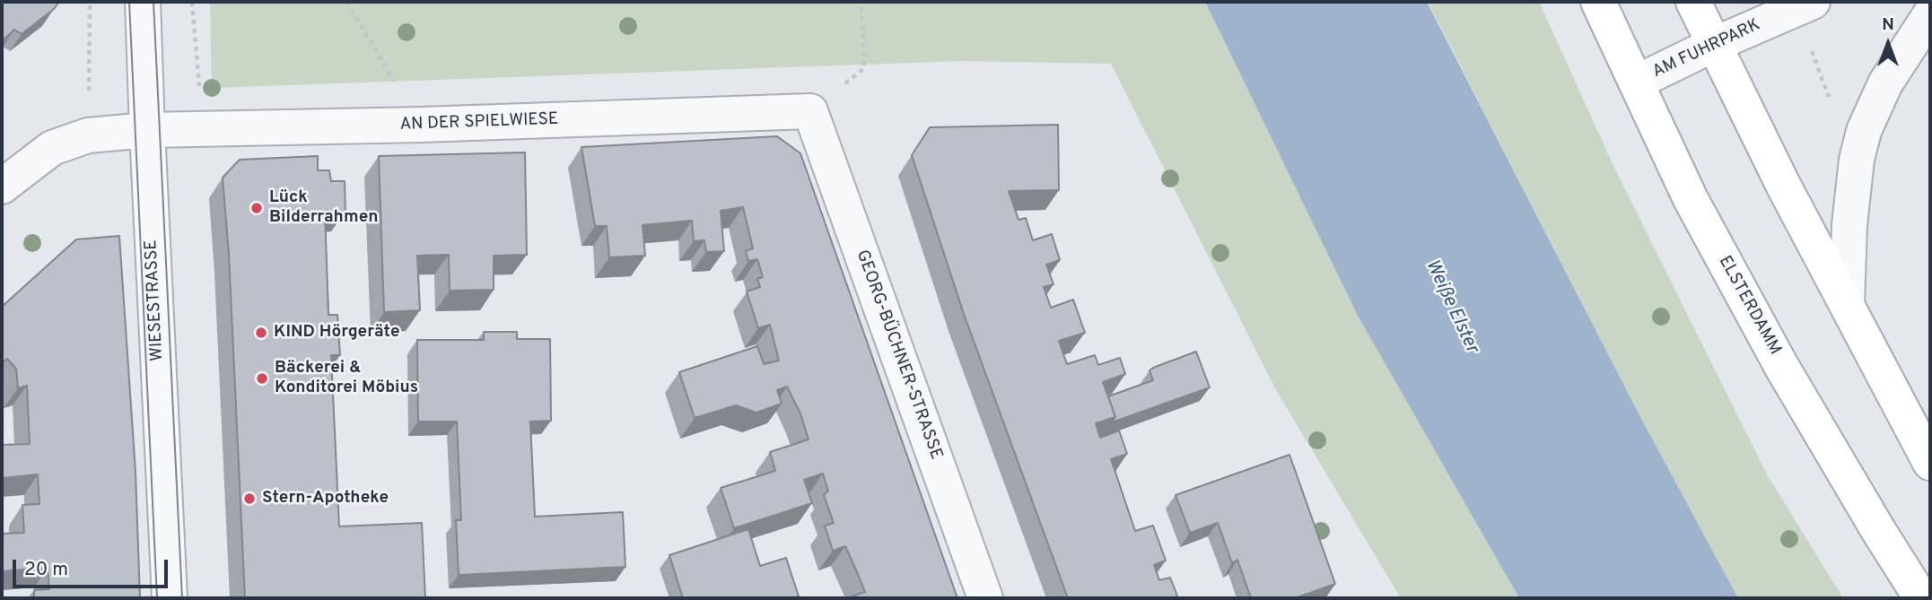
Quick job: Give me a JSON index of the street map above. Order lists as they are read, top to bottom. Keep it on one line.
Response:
{"streets":{"main road":["ELSTERDAMM"],"street":["AM FUHRPARK","AN DER SPIELWIESE","WIESESTRASSE","GEORG-BÜCHNER-STRASSE"]},"crossings":[["AM FUHRPARK","ELSTERDAMM"],["AN DER SPIELWIESE","WIESESTRASSE"],["AN DER SPIELWIESE","GEORG-BÜCHNER-STRASSE"]],"water":["Weiße Elster"],"places":["Lück Bilderrahmen","KIND Hörgeräte","Bäckerei & Konditorei Möbius","Stern-Apotheke"],"scale_bar":"20 m","north":"top"}
